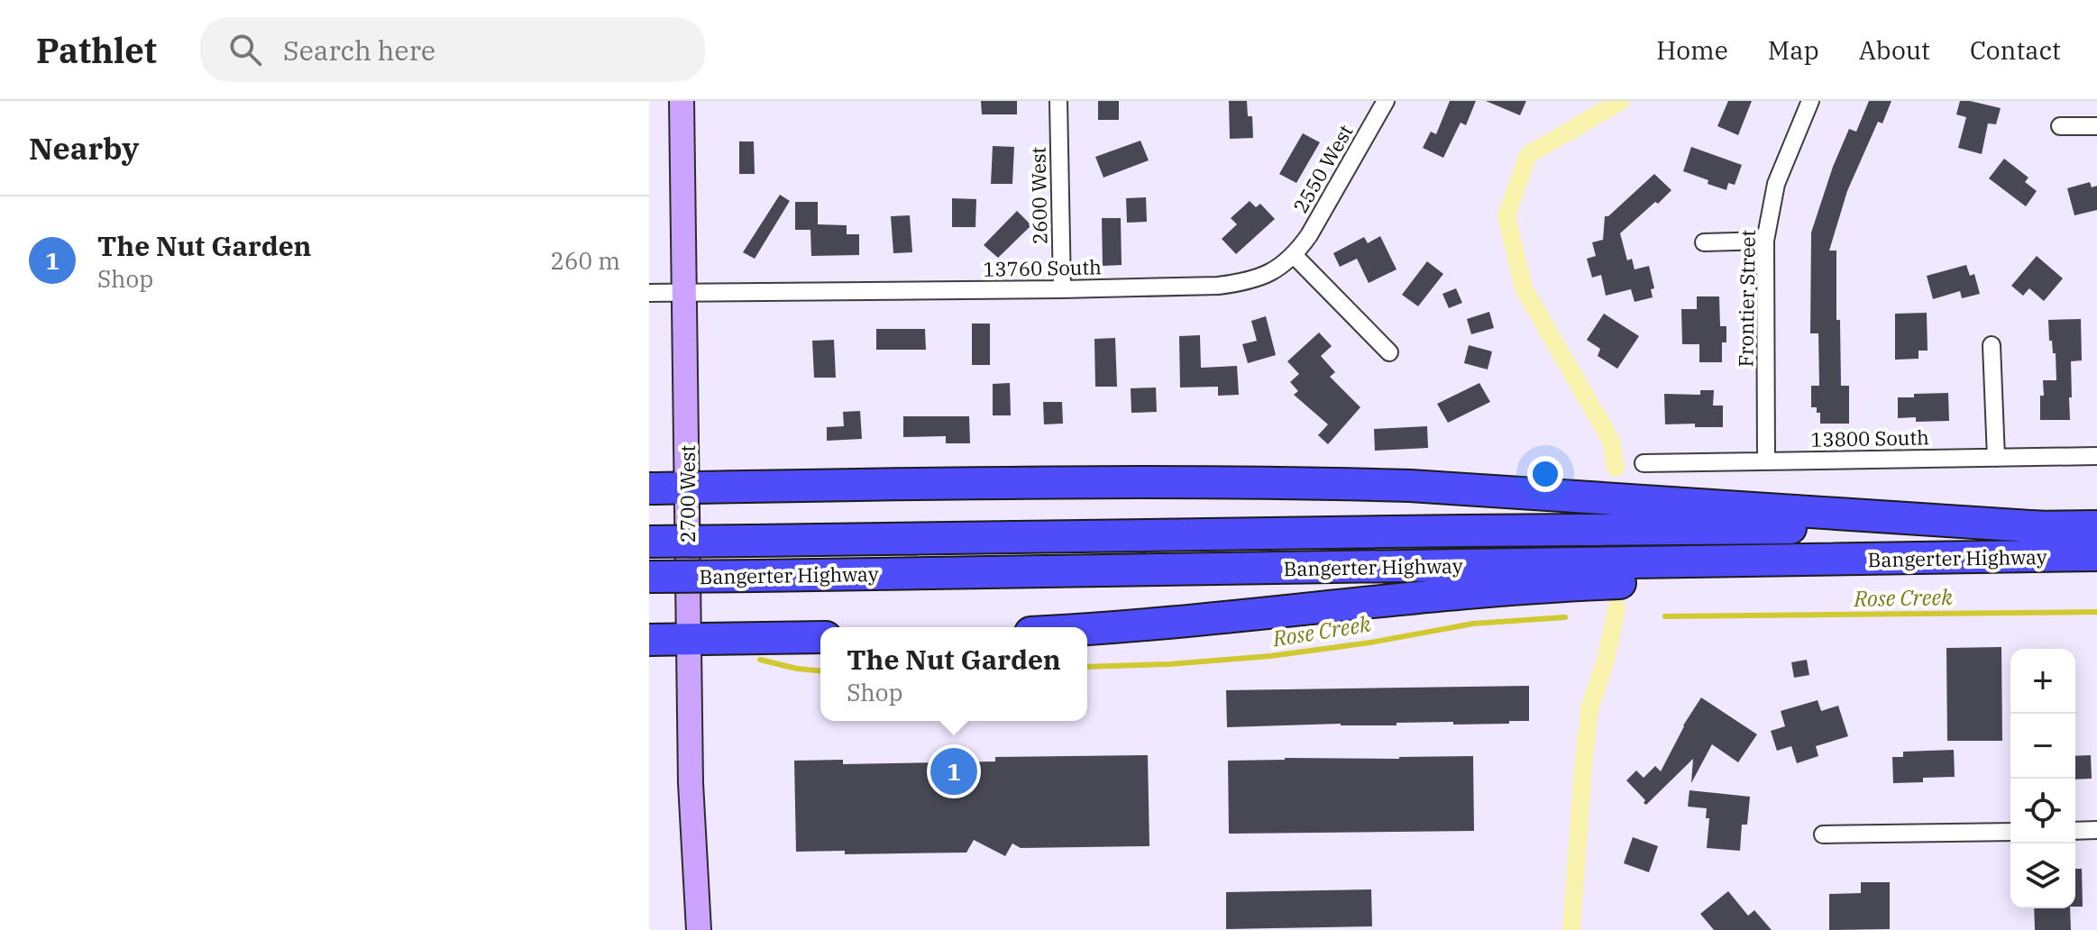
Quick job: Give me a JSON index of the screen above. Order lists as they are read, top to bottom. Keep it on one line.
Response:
{"streets":{"highway":["Bangerter Highway"],"main road":["2700 West"],"street":["2550 West","2600 West","13760 South","Frontier Street","13800 South"]},"crossings":[["2550 West","13760 South"],["2600 West","13760 South"],["13760 South","2700 West"],["Frontier Street","13800 South"]],"water":["Rose Creek"],"page":{"header":"Pathlet","search":"Search here","nav":["Home","Map","About","Contact"],"heading":"Nearby","list":[{"mark":"1","name":"The Nut Garden","note":"Shop","value":"260 m"}],"popup":["The Nut Garden","Shop"],"map_buttons":["+","−"],"pins":"1"}}
